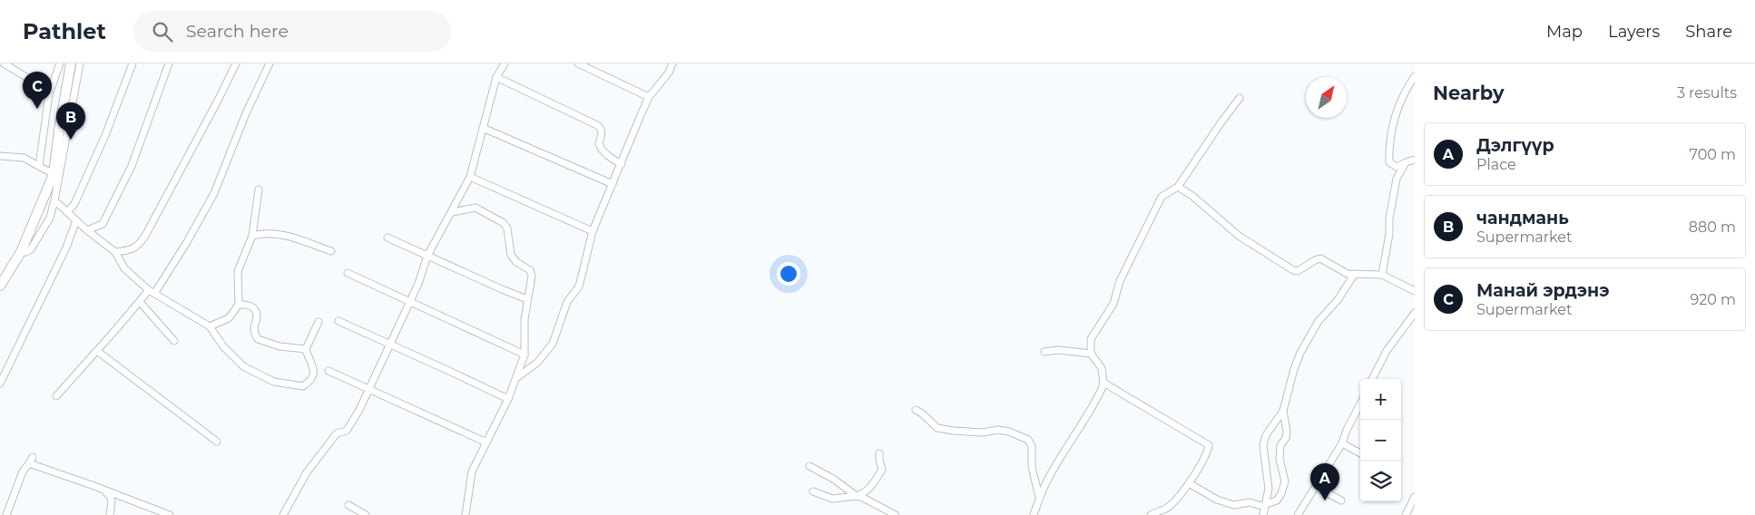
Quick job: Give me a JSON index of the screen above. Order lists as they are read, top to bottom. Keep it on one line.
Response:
{"north":"top right","page":{"header":"Pathlet","search":"Search here","nav":["Map","Layers","Share"],"heading":["Nearby","3 results"],"pins":["C","B","A"],"list":[{"mark":"A","name":"Дэлгүүр","note":"Place","value":"700 m"},{"mark":"B","name":"чандмань","note":"Supermarket","value":"880 m"},{"mark":"C","name":"Манай эрдэнэ","note":"Supermarket","value":"920 m"}],"map_buttons":["+","−"]}}
